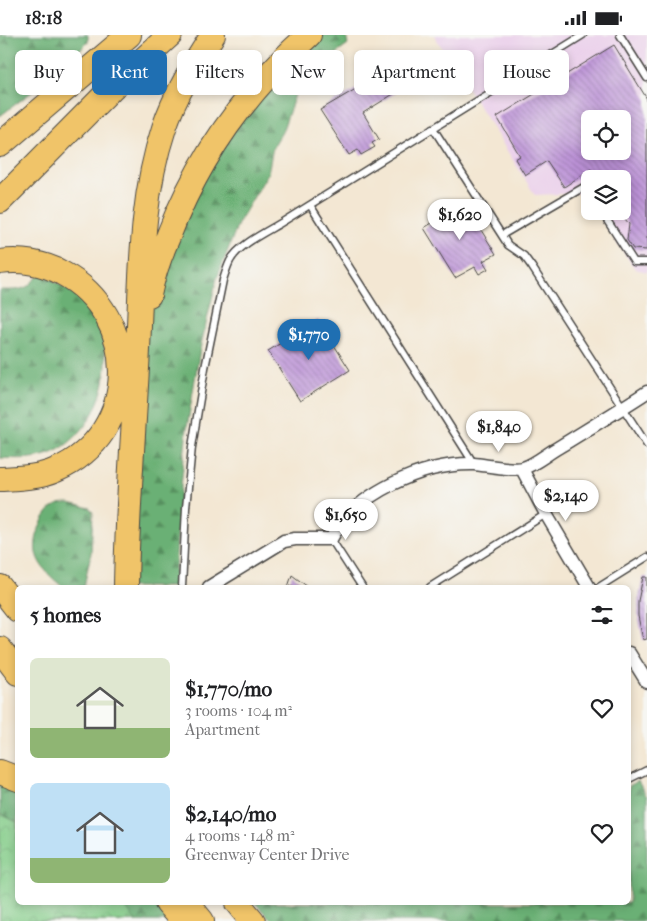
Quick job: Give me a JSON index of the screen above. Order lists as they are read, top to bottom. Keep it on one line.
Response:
{"page":{"status":"18:18","chip":["Buy","Rent","Filters","New","Apartment","House"],"price":["$1,620","$1,770","$1,840","$2,140","$1,650"],"heading":"5 homes","list":[{"name":"$1,770/mo","note":"3 rooms · 104 m² · Apartment"},{"name":"$2,140/mo","note":"4 rooms · 148 m² · Greenway Center Drive"}]}}
